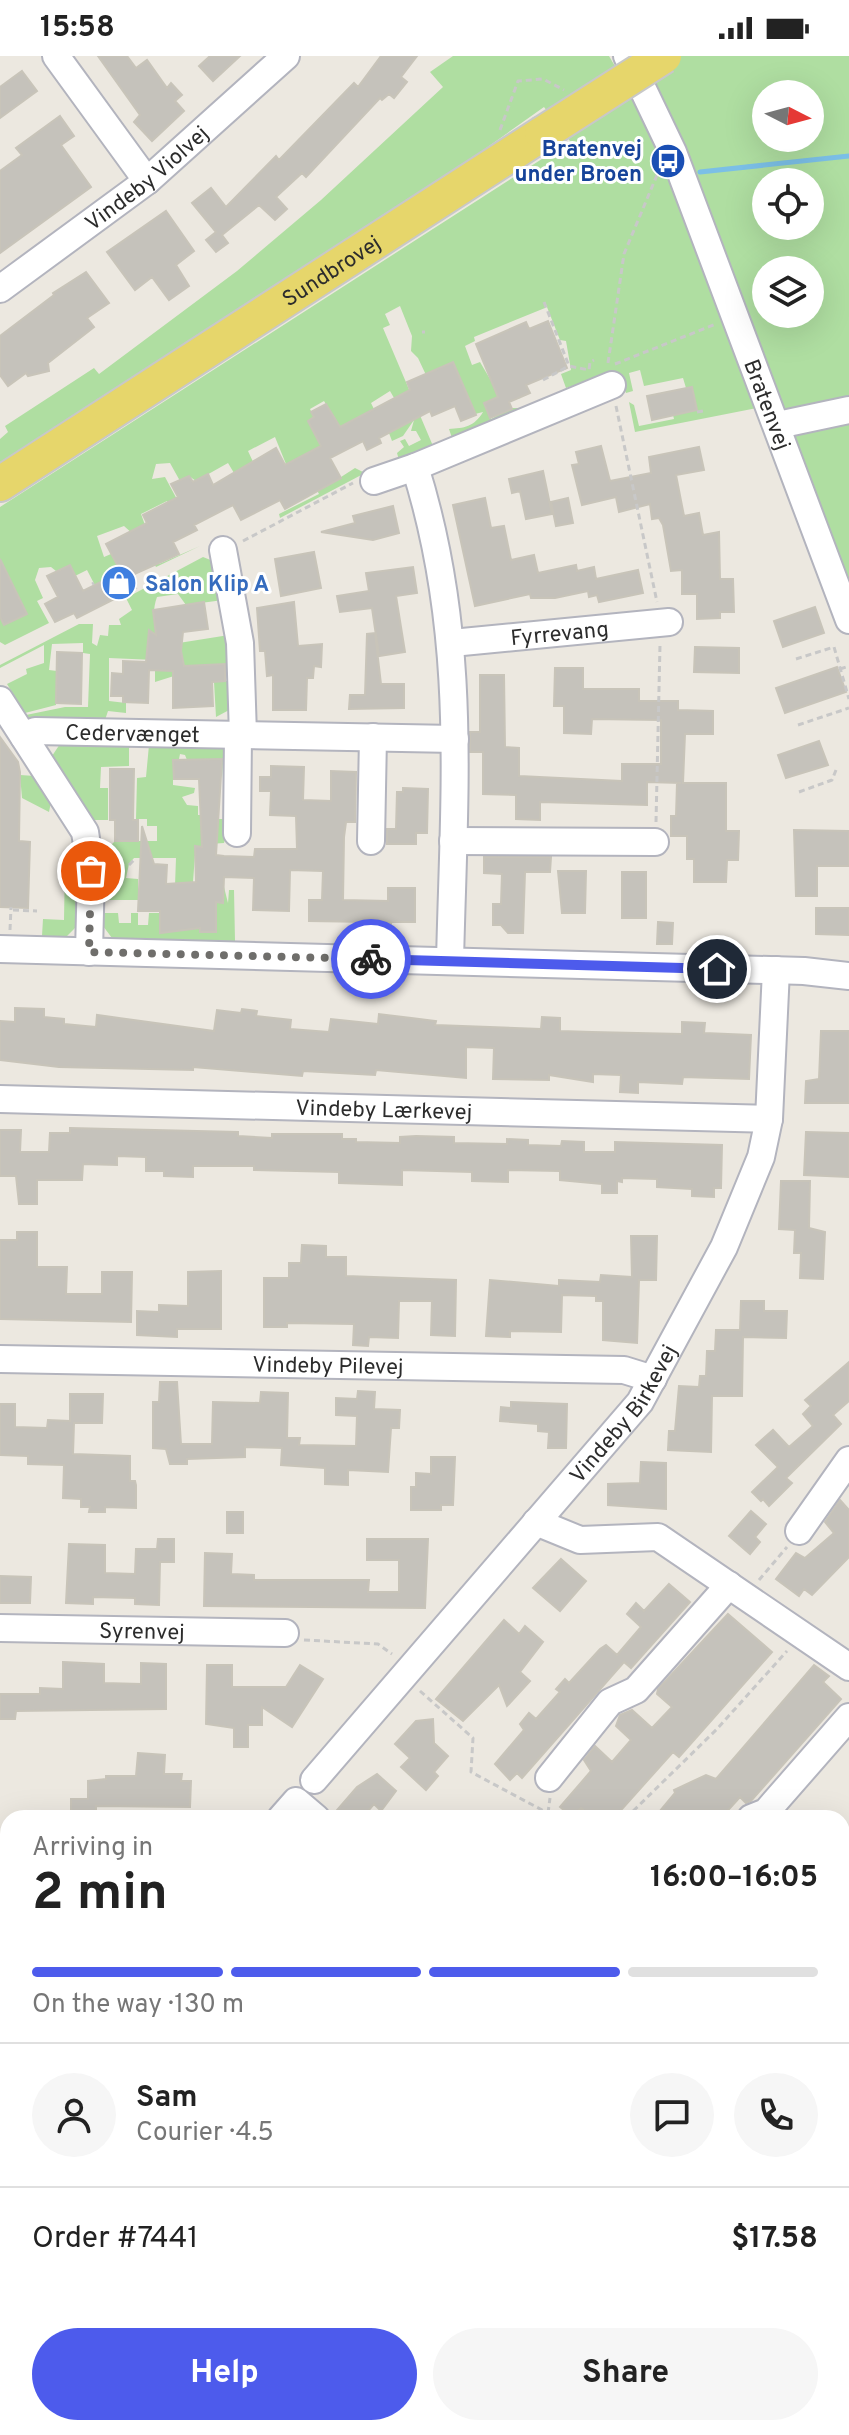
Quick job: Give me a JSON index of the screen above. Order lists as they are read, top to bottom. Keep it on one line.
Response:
{"streets":{"main road":["Sundbrovej"],"street":["Vindeby Violvej","Bratenvej","Fyrrevang","Cedervænget","Vindeby Lærkevej","Vindeby Pilevej","Vindeby Birkevej","Syrenvej"]},"crossings":[["Vindeby Lærkevej","Vindeby Birkevej"],["Vindeby Pilevej","Vindeby Birkevej"]],"places":{"bus stop":["Bratenvej under Broen"],"shop":["Salon Klip A"]},"north":"right","page":{"status":"15:58","heading":["2 min","Arriving in","16:00–16:05"],"panel":["Sam","Courier · 4.5","Order #7441","$17.58"],"bar":"On the way · 130 m","buttons":["Help","Share"]}}
